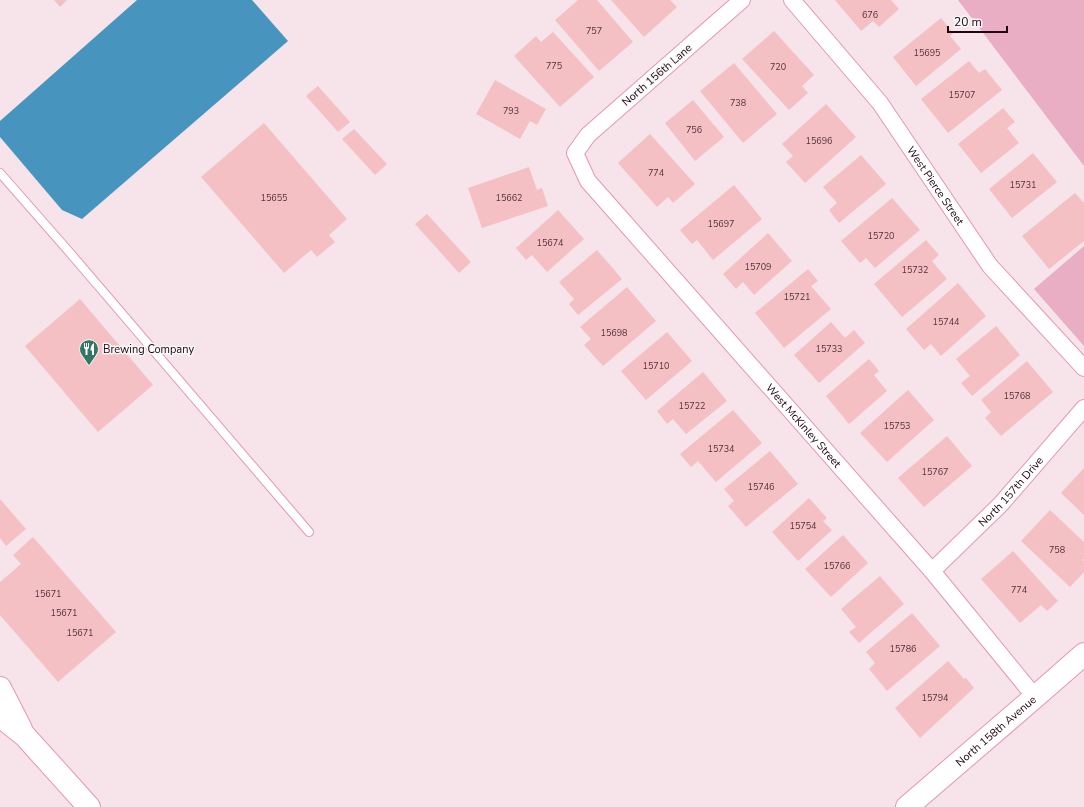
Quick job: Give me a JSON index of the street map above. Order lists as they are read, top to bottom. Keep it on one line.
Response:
{"streets":{"street":["North 156th Lane","West Pierce Street","West McKinley Street","North 157th Drive","North 158th Avenue"]},"crossings":[["North 156th Lane","West McKinley Street"],["West McKinley Street","North 157th Drive"],["West McKinley Street","North 158th Avenue"]],"places":{"restaurant":["Brewing Company"]},"house_numbers":["676","757","15695","775","720","15707","738","793","756","15696","774","15731","15655","15662","15697","15720","15674","15709","15732","15721","15744","15698","15733","15710","15768","15722","15753","15734","15767","15746","15754","758","15766","774","15671","15671","15671","15786","15794"],"scale_bar":"20 m"}
